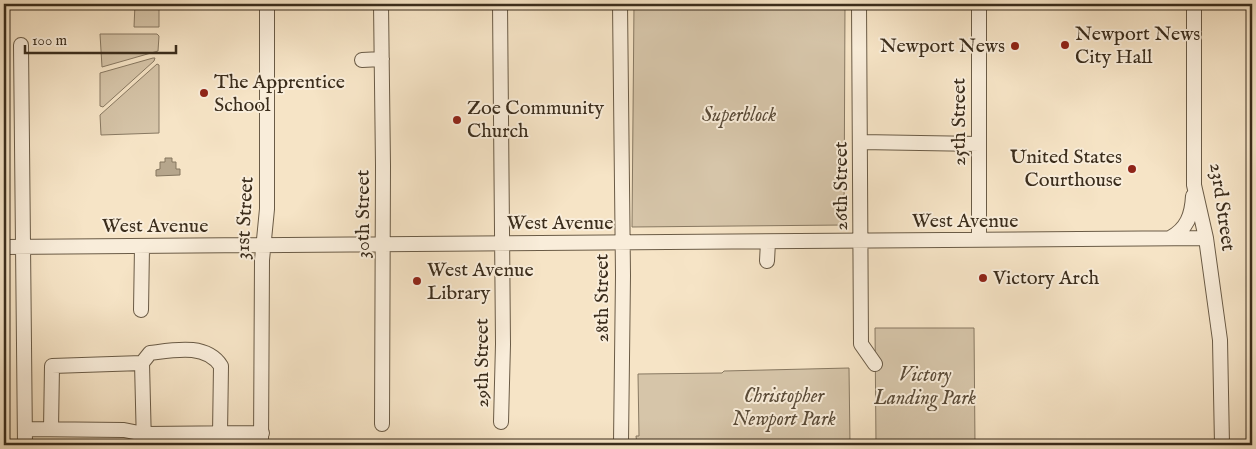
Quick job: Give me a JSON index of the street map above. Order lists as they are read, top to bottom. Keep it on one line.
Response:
{"streets":{"street":["25th Street","26th Street","23rd Street","30th Street","31st Street","West Avenue","28th Street","29th Street"]},"crossings":[["25th Street","West Avenue"],["26th Street","West Avenue"],["23rd Street","West Avenue"],["30th Street","West Avenue"],["31st Street","West Avenue"],["West Avenue","28th Street"],["West Avenue","29th Street"]],"parks":["Superblock","Victory Landing Park","Christopher Newport Park"],"places":["Newport News City Hall","Newport News","The Apprentice School","Zoe Community Church","United States Courthouse","Victory Arch","West Avenue Library"],"scale_bar":"100 m"}
